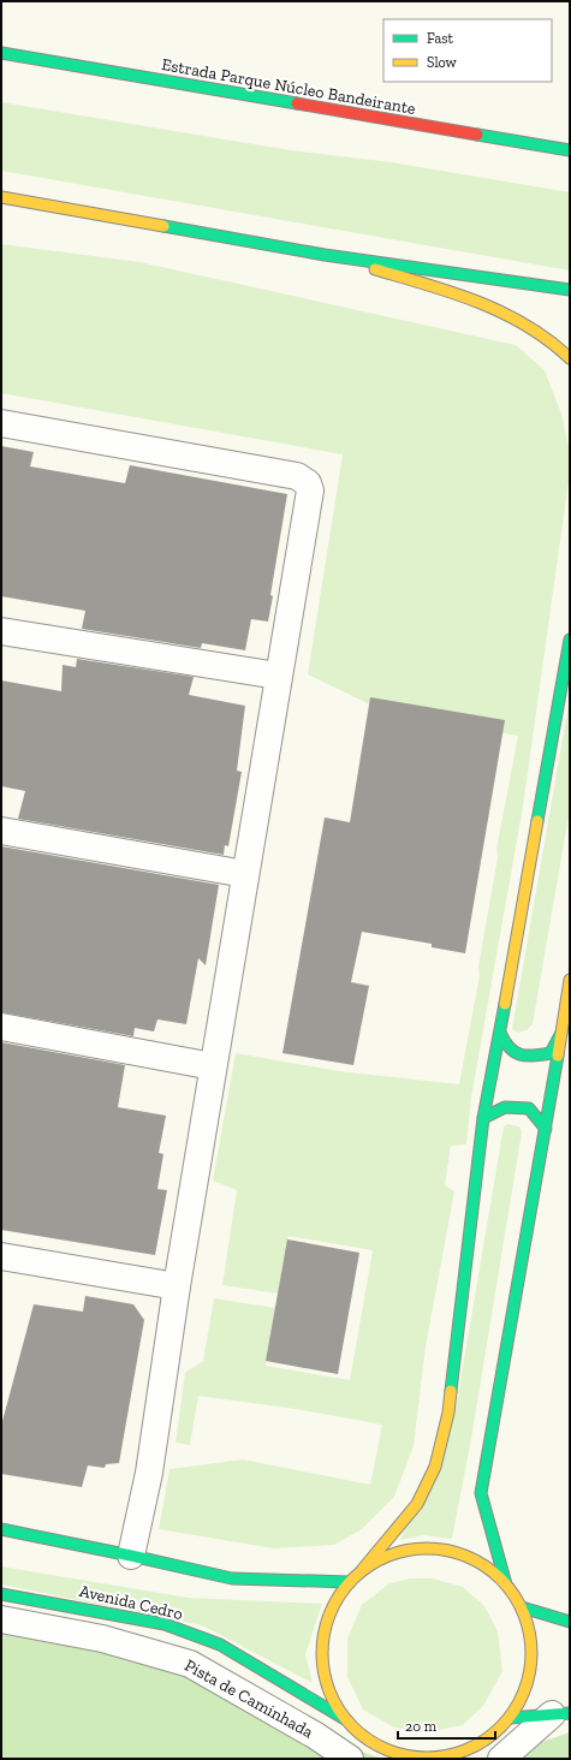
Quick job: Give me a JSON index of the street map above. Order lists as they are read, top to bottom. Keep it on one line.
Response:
{"streets":{"main road":["Estrada Parque Núcleo Bandeirante","Avenida Cedro"],"street":["Pista de Caminhada"]},"legend":["Fast","Slow"],"scale_bar":"20 m"}
